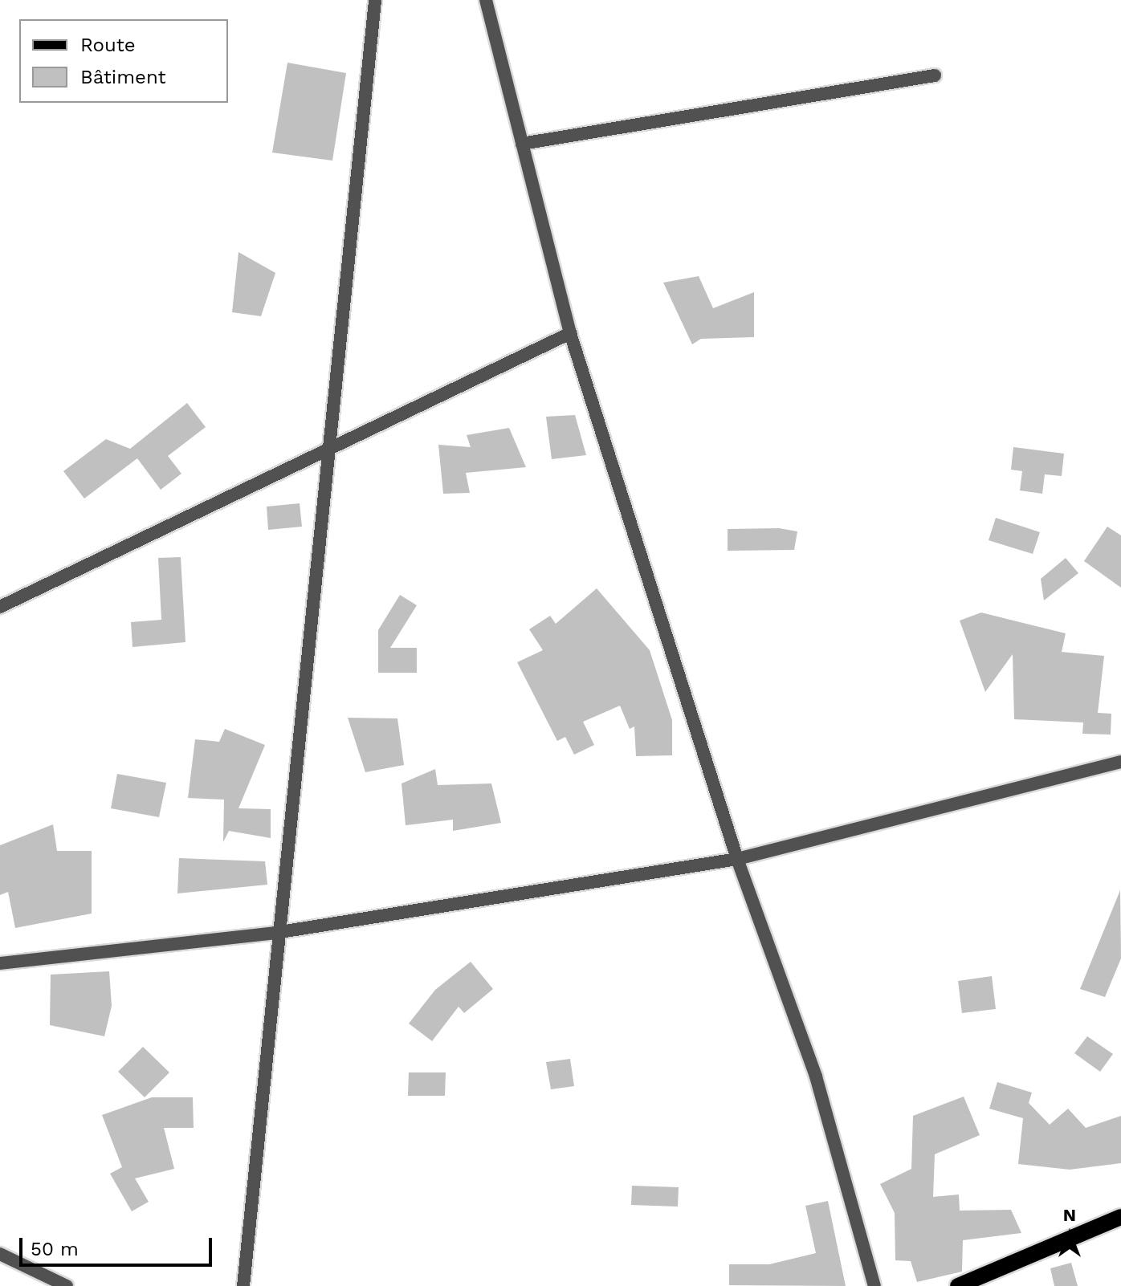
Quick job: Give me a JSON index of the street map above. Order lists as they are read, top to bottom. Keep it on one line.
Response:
{"legend":["Route","Bâtiment"],"scale_bar":"50 m","north":"top"}
